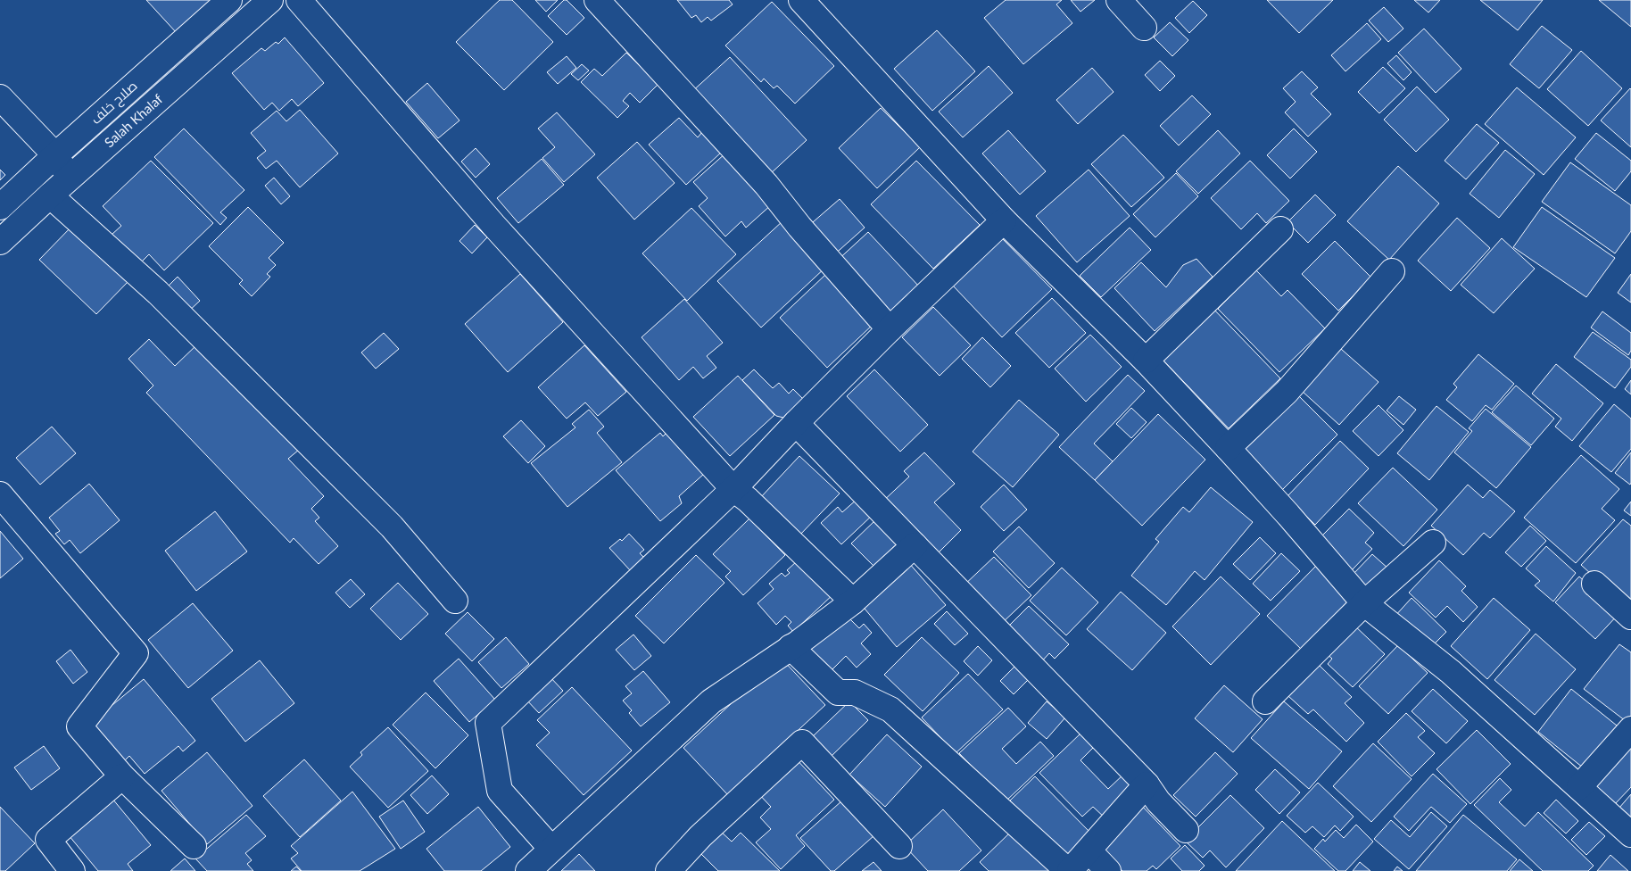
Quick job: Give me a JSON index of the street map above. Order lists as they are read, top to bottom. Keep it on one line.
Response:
{"streets":{"street":["صلاح خلف","Salah Khalaf"]}}
